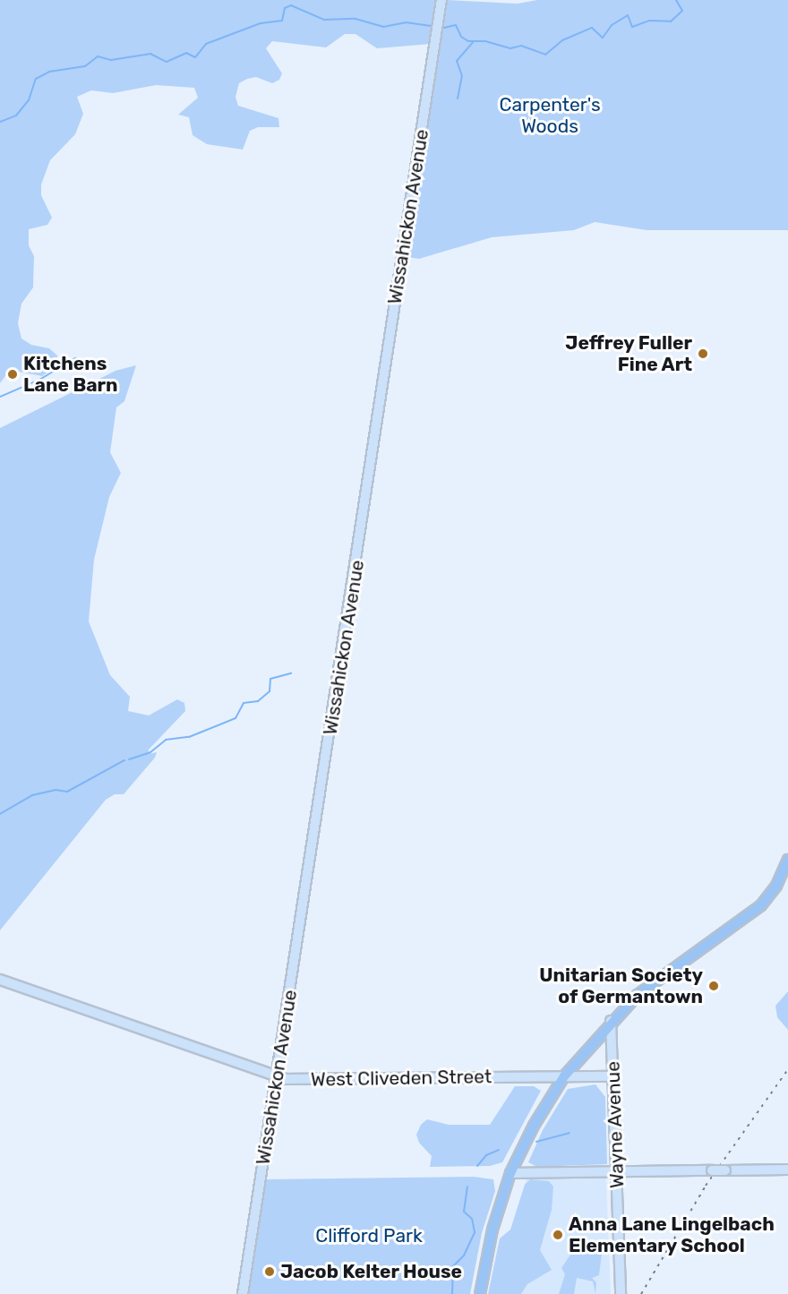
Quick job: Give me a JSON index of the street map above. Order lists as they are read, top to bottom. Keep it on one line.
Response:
{"streets":{"street":["Wissahickon Avenue","West Cliveden Street","Wayne Avenue"]},"crossings":[["Wissahickon Avenue","West Cliveden Street"],["West Cliveden Street","Wayne Avenue"]],"parks":["Carpenter's Woods","Clifford Park"],"places":["Jeffrey Fuller Fine Art","Kitchens Lane Barn","Unitarian Society of Germantown","Anna Lane Lingelbach Elementary School","Jacob Kelter House"]}
